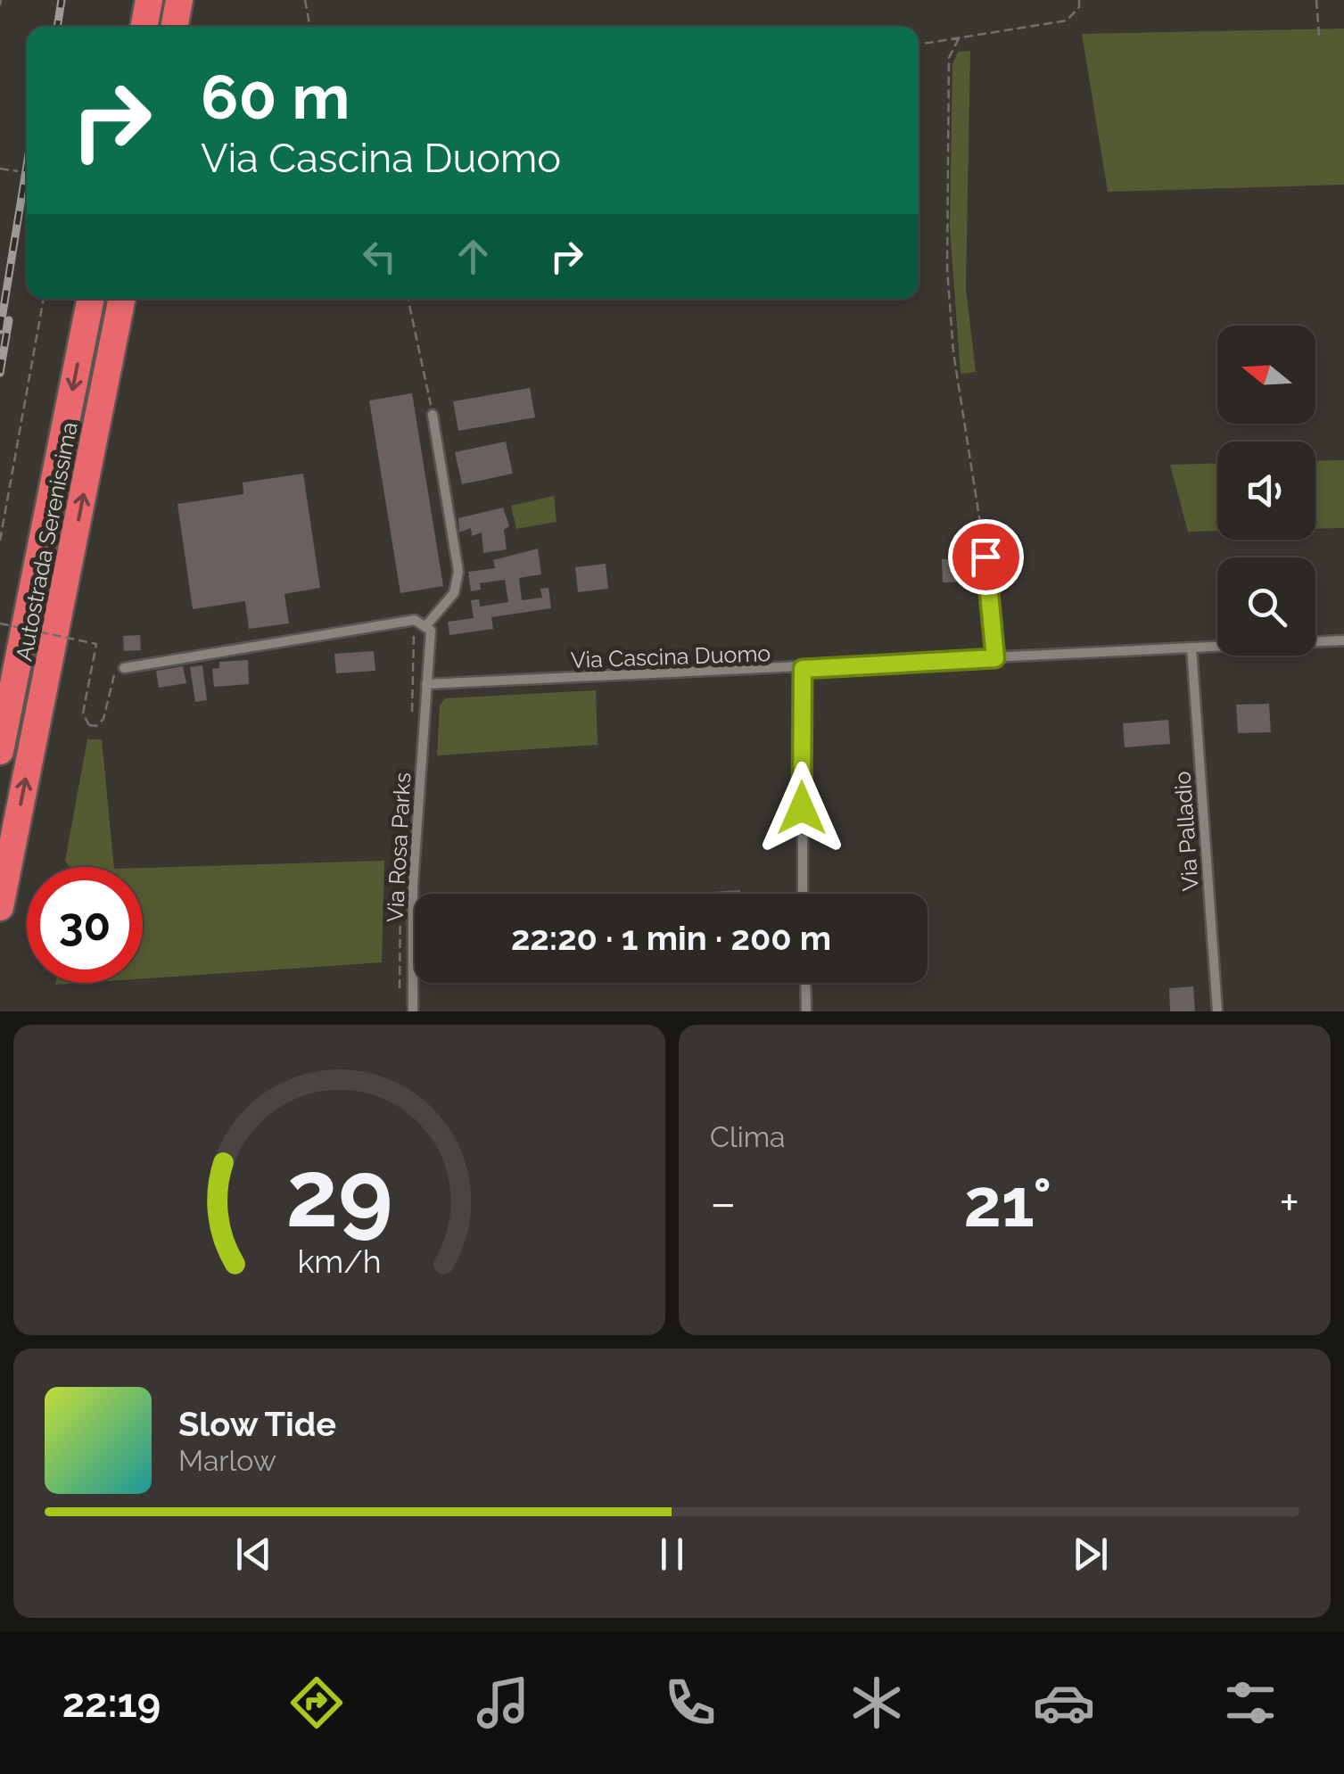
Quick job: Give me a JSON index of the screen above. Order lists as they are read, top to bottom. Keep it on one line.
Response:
{"streets":{"highway":["Autostrada Serenissima"],"street":["Via Cascina Duomo","Via Palladio","Via Rosa Parks"]},"crossings":[["Via Cascina Duomo","Via Palladio"],["Via Cascina Duomo","Via Rosa Parks"]],"north":"left","page":{"turn":["60 m","Via Cascina Duomo"],"limit":"30","trip":"22:20 · 1 min · 200 m","tile":"Clima","heat":["−","21°","+"],"song":["Slow Tide","Marlow"],"tabs":"22:19","gauge":["29","km/h"]}}
